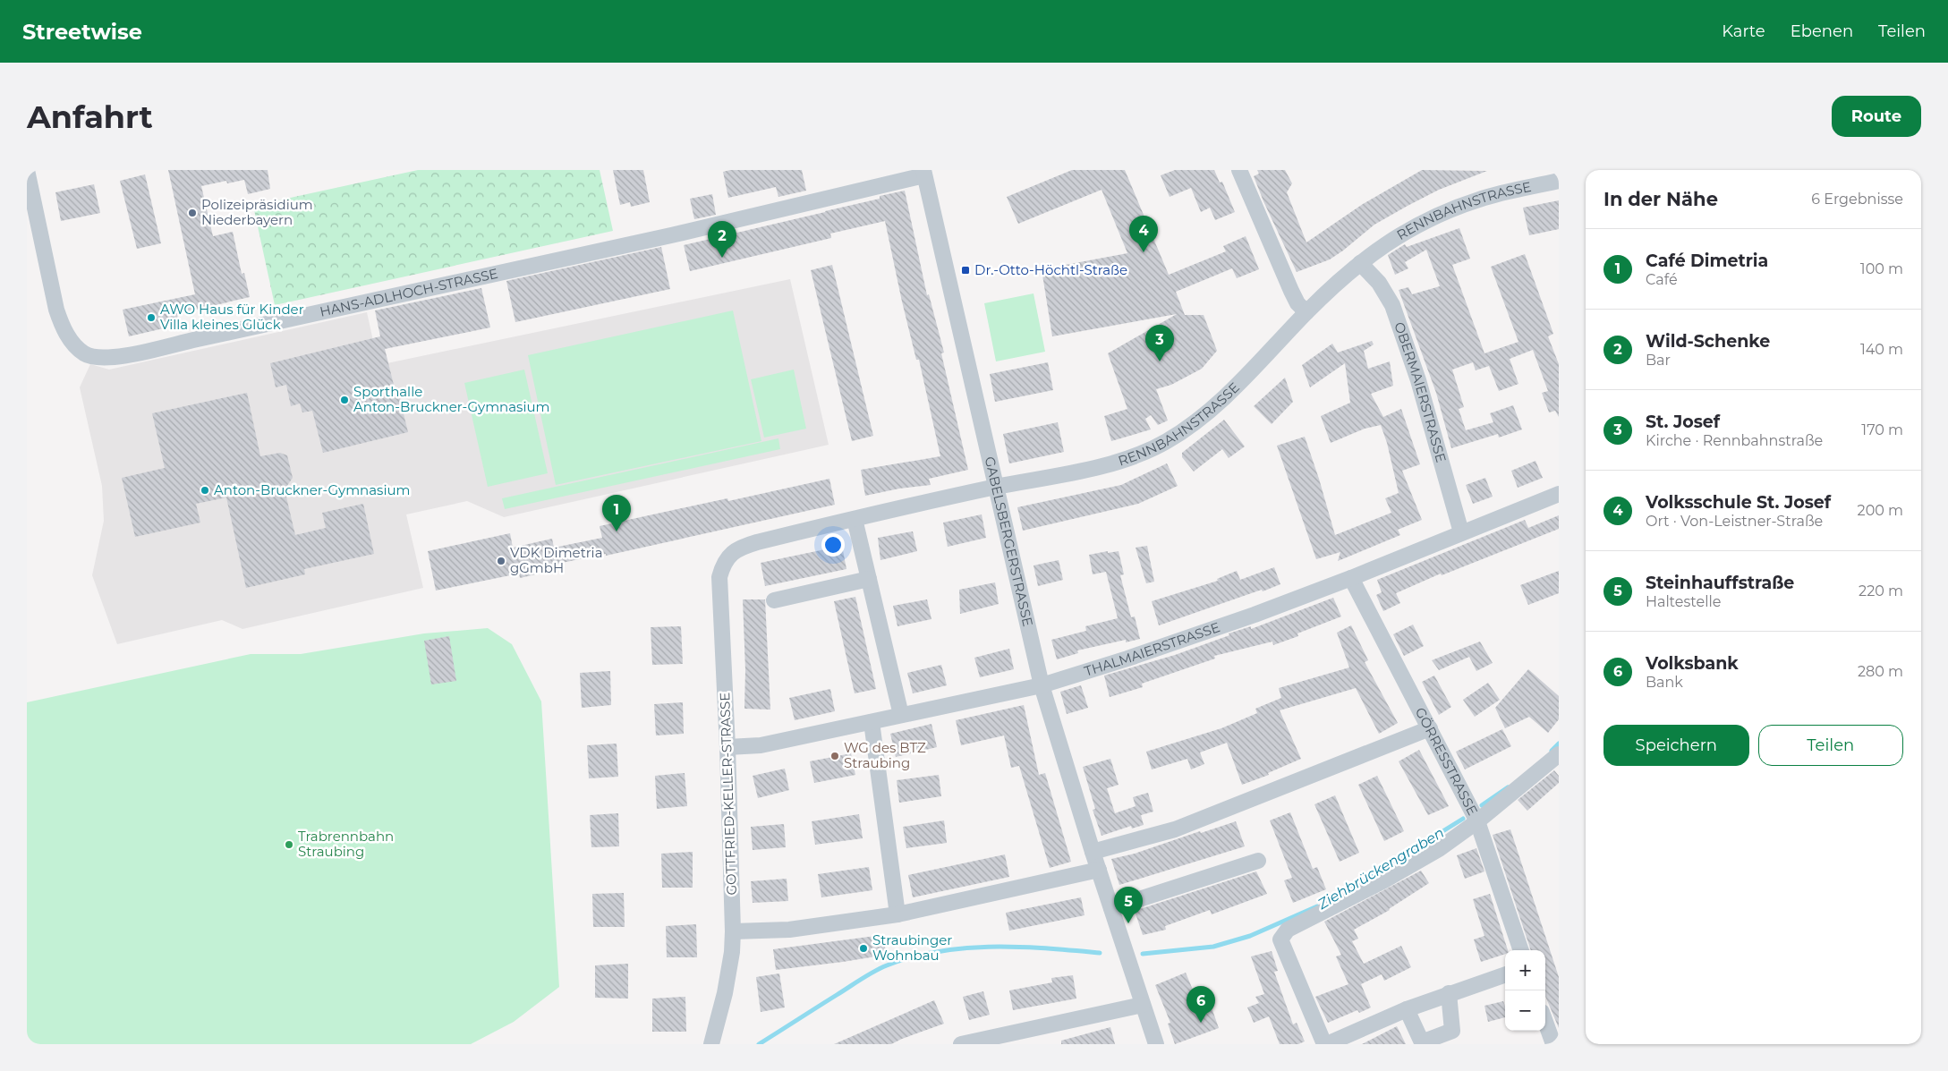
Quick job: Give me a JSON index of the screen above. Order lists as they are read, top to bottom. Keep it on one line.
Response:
{"streets":{"street":["RENNBAHNSTRASSE","HANS-ADLHOCH-STRASSE","OBERMAIERSTRASSE","GABELSBERGERSTRASSE","THALMAIERSTRASSE","GÖRRESSTRASSE","GOTTFRIED-KELLER-STRASSE"]},"crossings":[["RENNBAHNSTRASSE","OBERMAIERSTRASSE"],["RENNBAHNSTRASSE","GABELSBERGERSTRASSE"],["RENNBAHNSTRASSE","GOTTFRIED-KELLER-STRASSE"],["HANS-ADLHOCH-STRASSE","GABELSBERGERSTRASSE"],["OBERMAIERSTRASSE","THALMAIERSTRASSE"],["GABELSBERGERSTRASSE","THALMAIERSTRASSE"],["THALMAIERSTRASSE","GÖRRESSTRASSE"],["THALMAIERSTRASSE","GOTTFRIED-KELLER-STRASSE"]],"water":["Ziehbrückengraben"],"places":{"other":["Polizeipräsidium Niederbayern","AWO Haus für Kinder Villa kleines Glück","Sporthalle Anton-Bruckner-Gymnasium","Anton-Bruckner-Gymnasium","VDK Dimetria gGmbH","WG des BTZ Straubing","Trabrennbahn Straubing","Straubinger Wohnbau"],"transit":["Dr.-Otto-Höchtl-Straße"]},"page":{"header":"Streetwise","nav":["Karte","Ebenen","Teilen"],"buttons":["Route",["Speichern","Teilen"]],"title":"Anfahrt","heading":["In der Nähe","6 Ergebnisse"],"pins":["4","2","3","1","5","6"],"list":[{"mark":"1","name":"Café Dimetria","note":"Café","value":"100 m"},{"mark":"2","name":"Wild-Schenke","note":"Bar","value":"140 m"},{"mark":"3","name":"St. Josef","note":"Kirche · Rennbahnstraße","value":"170 m"},{"mark":"4","name":"Volksschule St. Josef","note":"Ort · Von-Leistner-Straße","value":"200 m"},{"mark":"5","name":"Steinhauffstraße","note":"Haltestelle","value":"220 m"},{"mark":"6","name":"Volksbank","note":"Bank","value":"280 m"}],"map_buttons":["+","−"]}}
